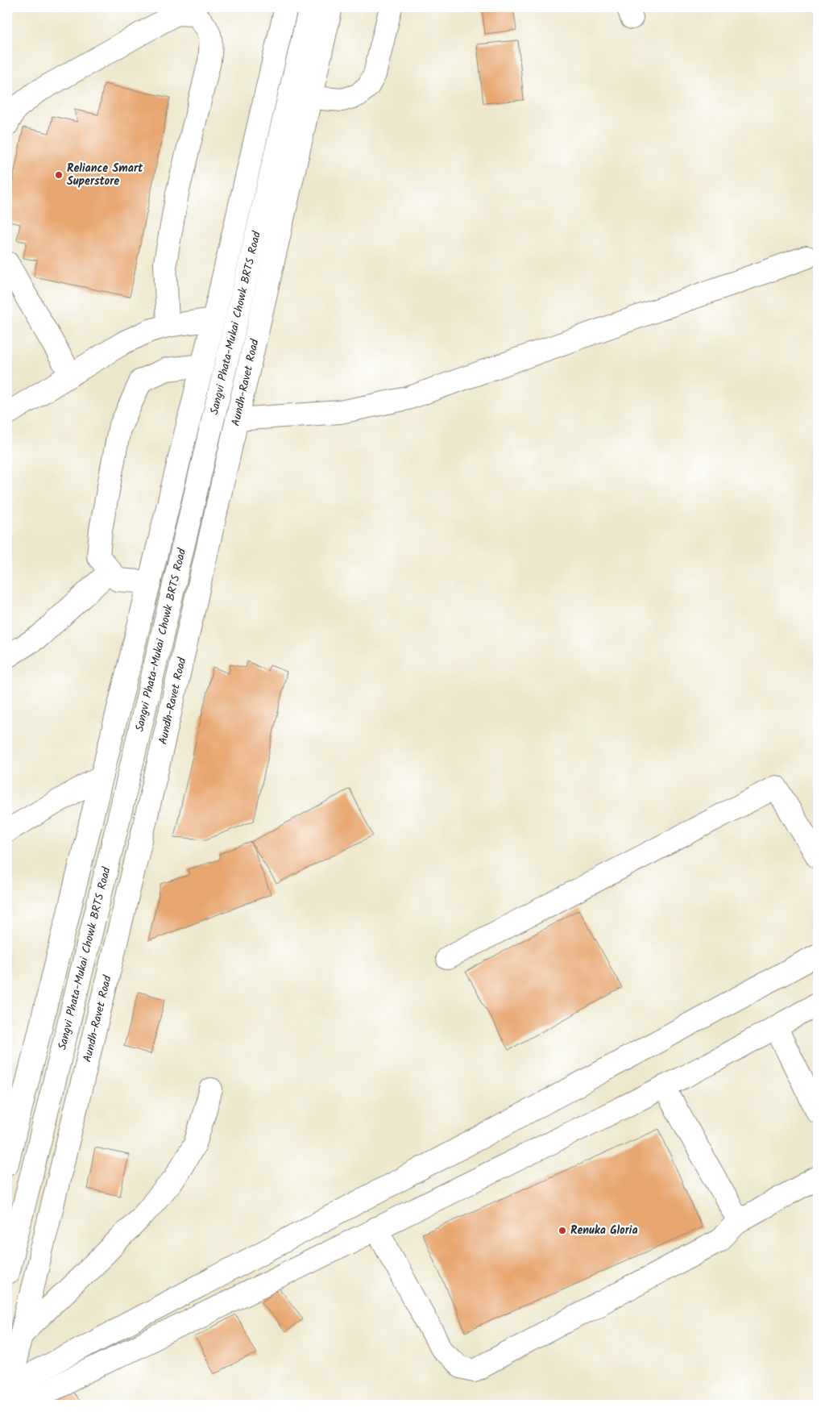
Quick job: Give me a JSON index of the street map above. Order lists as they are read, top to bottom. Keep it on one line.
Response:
{"streets":{"main road":["Sangvi Phata-Mukai Chowk BRTS Road","Aundh-Ravet Road"]},"places":["Reliance Smart Superstore","Renuka Gloria"]}
